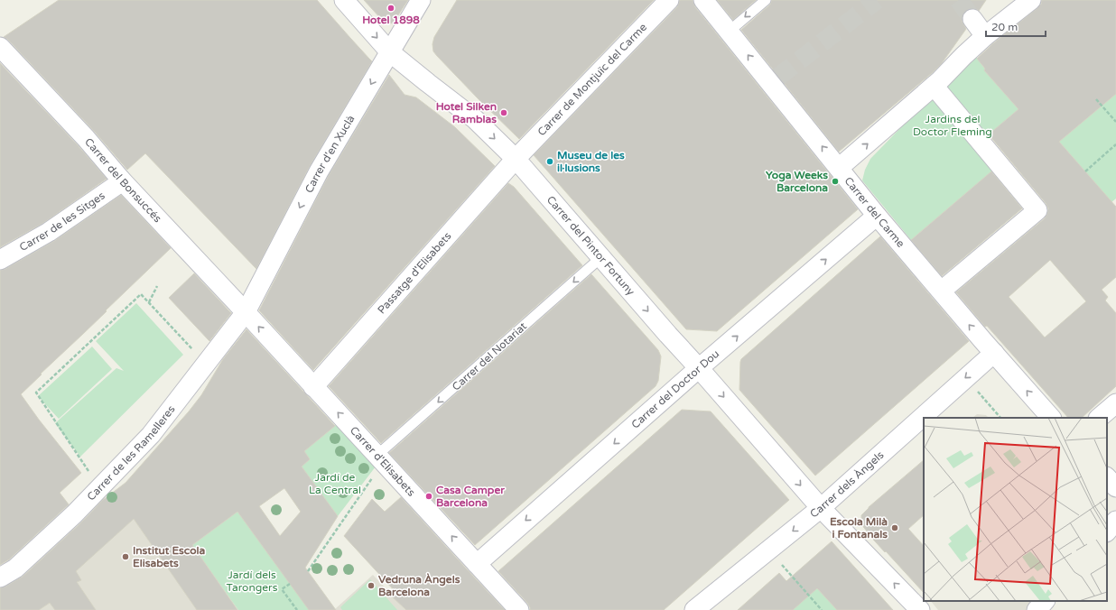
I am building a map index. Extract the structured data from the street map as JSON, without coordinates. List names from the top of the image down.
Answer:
{
  "streets": {
    "street": [
      "Carrer de Montjuïc del Carme",
      "Carrer d'en Xuclà",
      "Carrer del Bonsuccés",
      "Carrer del Carme",
      "Carrer de les Sitges",
      "Carrer del Pintor Fortuny",
      "Passatge d'Elisabets",
      "Carrer del Doctor Dou",
      "Carrer de les Ramelleres",
      "Carrer d'Elisabets",
      "Carrer dels Àngels"
    ],
    "lane": ["Carrer del Notariat"]
  },
  "crossings": [
    ["Carrer de Montjuïc del Carme", "Carrer del Pintor Fortuny"],
    ["Carrer de Montjuïc del Carme", "Passatge d'Elisabets"],
    ["Carrer d'en Xuclà", "Carrer del Bonsuccés"],
    ["Carrer d'en Xuclà", "Carrer del Pintor Fortuny"],
    ["Carrer d'en Xuclà", "Carrer de les Ramelleres"],
    ["Carrer d'en Xuclà", "Carrer d'Elisabets"],
    ["Carrer del Bonsuccés", "Carrer de les Sitges"],
    ["Carrer del Bonsuccés", "Carrer de les Ramelleres"],
    ["Carrer del Bonsuccés", "Carrer d'Elisabets"],
    ["Carrer del Carme", "Carrer del Doctor Dou"],
    ["Carrer del Carme", "Carrer dels Àngels"],
    ["Carrer del Pintor Fortuny", "Passatge d'Elisabets"],
    ["Carrer del Pintor Fortuny", "Carrer del Notariat"],
    ["Carrer del Pintor Fortuny", "Carrer del Doctor Dou"],
    ["Carrer del Pintor Fortuny", "Carrer dels Àngels"],
    ["Passatge d'Elisabets", "Carrer d'Elisabets"],
    ["Carrer del Notariat", "Carrer d'Elisabets"],
    ["Carrer del Doctor Dou", "Carrer d'Elisabets"],
    ["Carrer de les Ramelleres", "Carrer d'Elisabets"]
  ],
  "one_way": [
    "Carrer d'en Xuclà",
    "Carrer del Carme",
    "Carrer del Notariat",
    "Carrer d'Elisabets",
    "Carrer dels Àngels"
  ],
  "parks": ["Jardins del Doctor Fleming", "Jardí de La Central", "Jardí dels Tarongers"],
  "places": [
    "Hotel 1898",
    "Hotel Silken Ramblas",
    "Museu de les il·lusions",
    "Yoga Weeks Barcelona",
    "Casa Camper Barcelona",
    "Escola Milà i Fontanals",
    "Institut Escola Elisabets",
    "Vedruna Àngels Barcelona"
  ],
  "scale_bar": "20 m"
}
